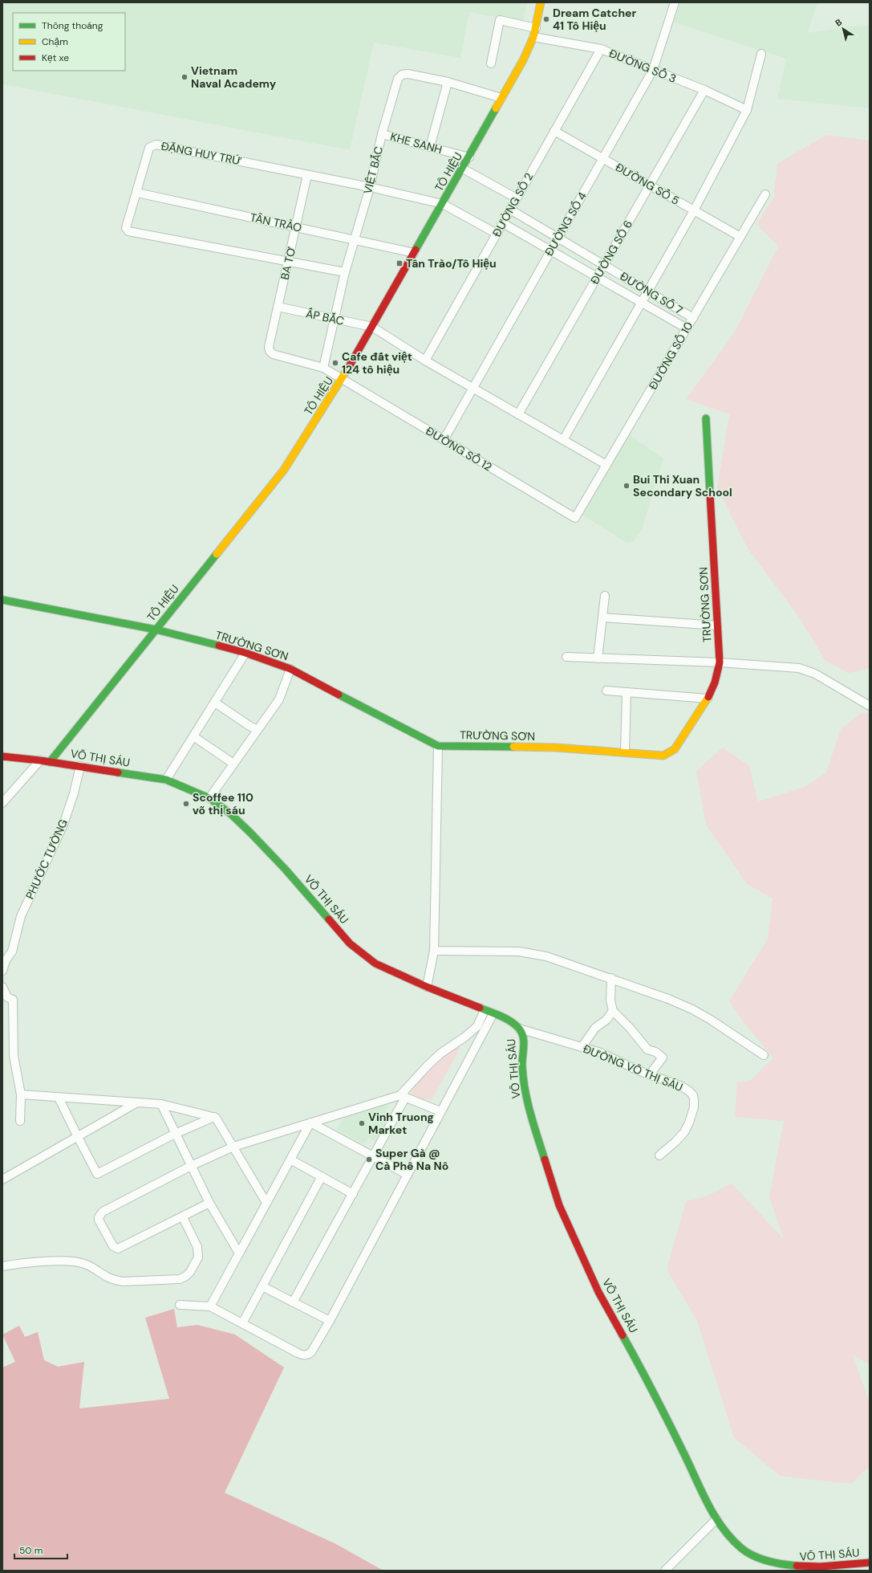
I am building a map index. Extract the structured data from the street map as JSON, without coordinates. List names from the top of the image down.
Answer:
{
  "streets": {
    "street": [
      "ĐƯỜNG SỐ 3",
      "KHE SANH",
      "ĐẶNG HUY TRỨ",
      "VIỆT BẮC",
      "TÔ HIỆU",
      "ĐƯỜNG SỐ 5",
      "ĐƯỜNG SỐ 2",
      "TÂN TRÀO",
      "ĐƯỜNG SỐ 4",
      "ĐƯỜNG SỐ 6",
      "BA TƠ",
      "ĐƯỜNG SỐ 7",
      "ẤP BẮC",
      "ĐƯỜNG SỐ 10",
      "ĐƯỜNG SỐ 12",
      "TRƯỜNG SƠN",
      "VÕ THỊ SÁU",
      "PHƯỚC TƯỜNG",
      "ĐƯỜNG VÕ THỊ SÁU"
    ]
  },
  "crossings": [
    ["ĐƯỜNG SỐ 3", "TÔ HIỆU"],
    ["ĐƯỜNG SỐ 3", "ĐƯỜNG SỐ 2"],
    ["ĐƯỜNG SỐ 3", "ĐƯỜNG SỐ 4"],
    ["ĐƯỜNG SỐ 3", "ĐƯỜNG SỐ 6"],
    ["KHE SANH", "VIỆT BẮC"],
    ["KHE SANH", "TÔ HIỆU"],
    ["ĐẶNG HUY TRỨ", "VIỆT BẮC"],
    ["ĐẶNG HUY TRỨ", "TÔ HIỆU"],
    ["ĐẶNG HUY TRỨ", "ĐƯỜNG SỐ 2"],
    ["ĐẶNG HUY TRỨ", "TÂN TRÀO"],
    ["ĐẶNG HUY TRỨ", "BA TƠ"],
    ["VIỆT BẮC", "TÔ HIỆU"],
    ["VIỆT BẮC", "TÂN TRÀO"],
    ["VIỆT BẮC", "ẤP BẮC"],
    ["VIỆT BẮC", "ĐƯỜNG SỐ 12"],
    ["TÔ HIỆU", "TÂN TRÀO"],
    ["TÔ HIỆU", "ẤP BẮC"],
    ["TÔ HIỆU", "ĐƯỜNG SỐ 12"],
    ["TÔ HIỆU", "TRƯỜNG SƠN"],
    ["TÔ HIỆU", "VÕ THỊ SÁU"],
    ["ĐƯỜNG SỐ 5", "ĐƯỜNG SỐ 2"],
    ["ĐƯỜNG SỐ 5", "ĐƯỜNG SỐ 4"],
    ["ĐƯỜNG SỐ 5", "ĐƯỜNG SỐ 6"],
    ["ĐƯỜNG SỐ 5", "ĐƯỜNG SỐ 10"],
    ["ĐƯỜNG SỐ 2", "ĐƯỜNG SỐ 7"],
    ["ĐƯỜNG SỐ 2", "ẤP BẮC"],
    ["TÂN TRÀO", "BA TƠ"],
    ["ĐƯỜNG SỐ 4", "ĐƯỜNG SỐ 7"],
    ["ĐƯỜNG SỐ 4", "ẤP BẮC"],
    ["ĐƯỜNG SỐ 4", "ĐƯỜNG SỐ 12"],
    ["ĐƯỜNG SỐ 6", "ĐƯỜNG SỐ 7"],
    ["ĐƯỜNG SỐ 6", "ẤP BẮC"],
    ["BA TƠ", "ẤP BẮC"],
    ["BA TƠ", "ĐƯỜNG SỐ 12"],
    ["ĐƯỜNG SỐ 7", "ĐƯỜNG SỐ 10"],
    ["ẤP BẮC", "ĐƯỜNG SỐ 10"],
    ["ĐƯỜNG SỐ 10", "ĐƯỜNG SỐ 12"],
    ["VÕ THỊ SÁU", "PHƯỚC TƯỜNG"],
    ["VÕ THỊ SÁU", "ĐƯỜNG VÕ THỊ SÁU"]
  ],
  "places": {
    "other": [
      "Dream Catcher 41 Tô Hiệu",
      "Vietnam Naval Academy",
      "Cafe đất việt 124 tô hiệu",
      "Bui Thi Xuan Secondary School",
      "Scoffee 110 võ thị sáu",
      "Vinh Truong Market",
      "Super Gà @ Cà Phê Na Nô"
    ],
    "transit": ["Tân Trào/Tô Hiệu"]
  },
  "legend": ["Thông thoáng", "Chậm", "Kẹt xe"],
  "scale_bar": "50 m",
  "north": "top left"
}
